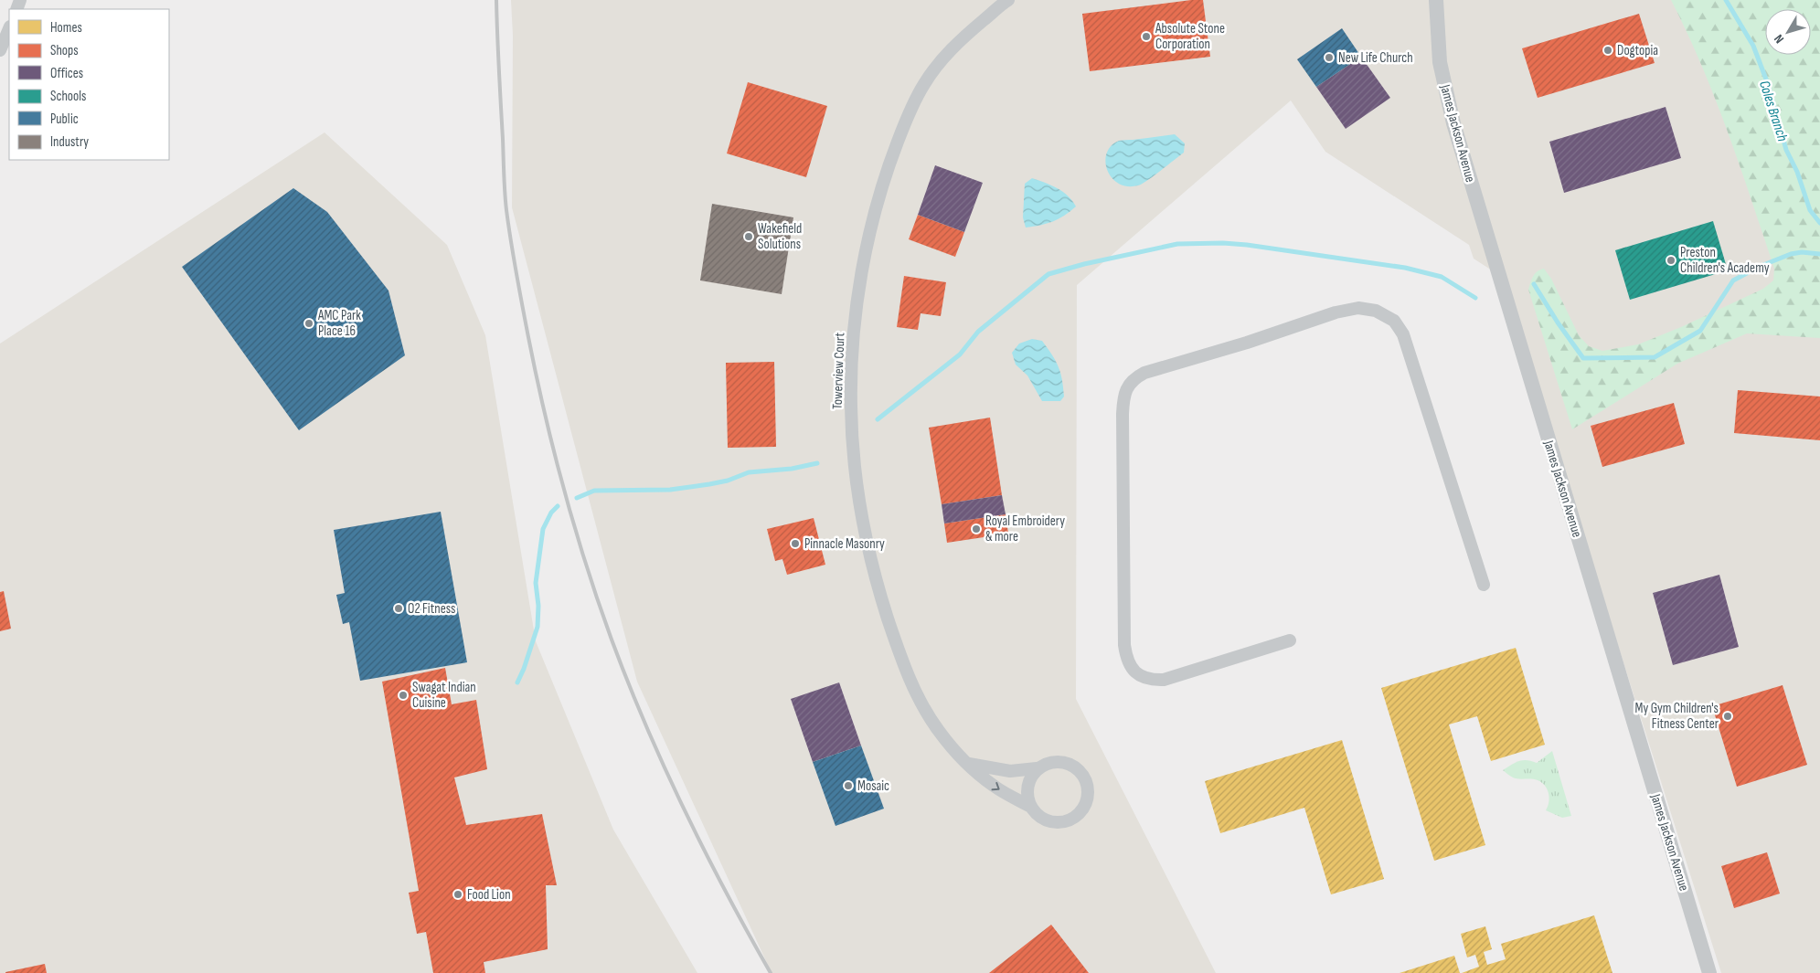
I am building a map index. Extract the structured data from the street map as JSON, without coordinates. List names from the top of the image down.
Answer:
{
  "streets": {
    "street": ["James Jackson Avenue", "Towerview Court"]
  },
  "water": ["Coles Branch"],
  "places": [
    "Absolute Stone Corporation",
    "Dogtopia",
    "New Life Church",
    "Wakefield Solutions",
    "Preston Children's Academy",
    "AMC Park Place 16",
    "Royal Embroidery & more",
    "Pinnacle Masonry",
    "O2 Fitness",
    "Swagat Indian Cuisine",
    "My Gym Children's Fitness Center",
    "Mosaic",
    "Food Lion"
  ],
  "legend": [
    "Homes",
    "Shops",
    "Offices",
    "Schools",
    "Public",
    "Industry"
  ],
  "north": "bottom left"
}
